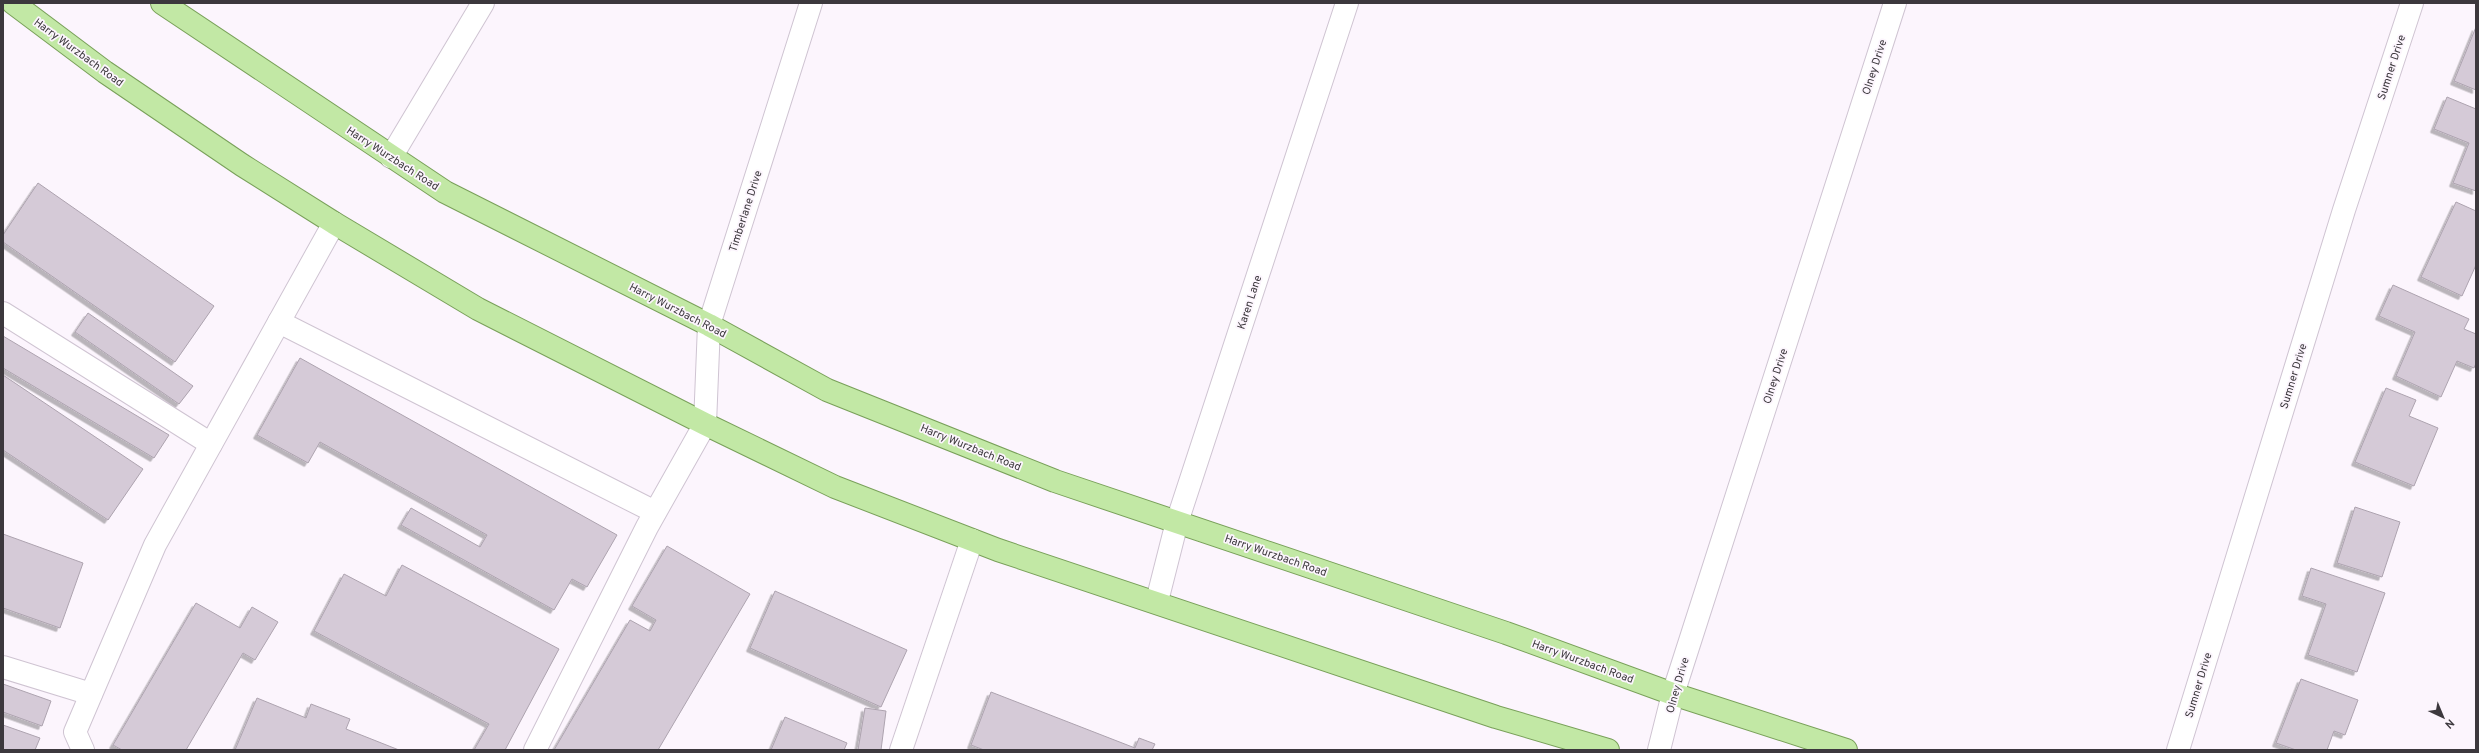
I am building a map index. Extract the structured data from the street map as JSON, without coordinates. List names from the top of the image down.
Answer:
{
  "streets": {
    "main road": ["Harry Wurzbach Road"],
    "street": [
      "Olney Drive",
      "Sumner Drive",
      "Timberlane Drive",
      "Karen Lane"
    ]
  },
  "crossings": [
    ["Harry Wurzbach Road", "Olney Drive"],
    ["Harry Wurzbach Road", "Timberlane Drive"],
    ["Harry Wurzbach Road", "Karen Lane"]
  ],
  "north": "bottom right"
}
